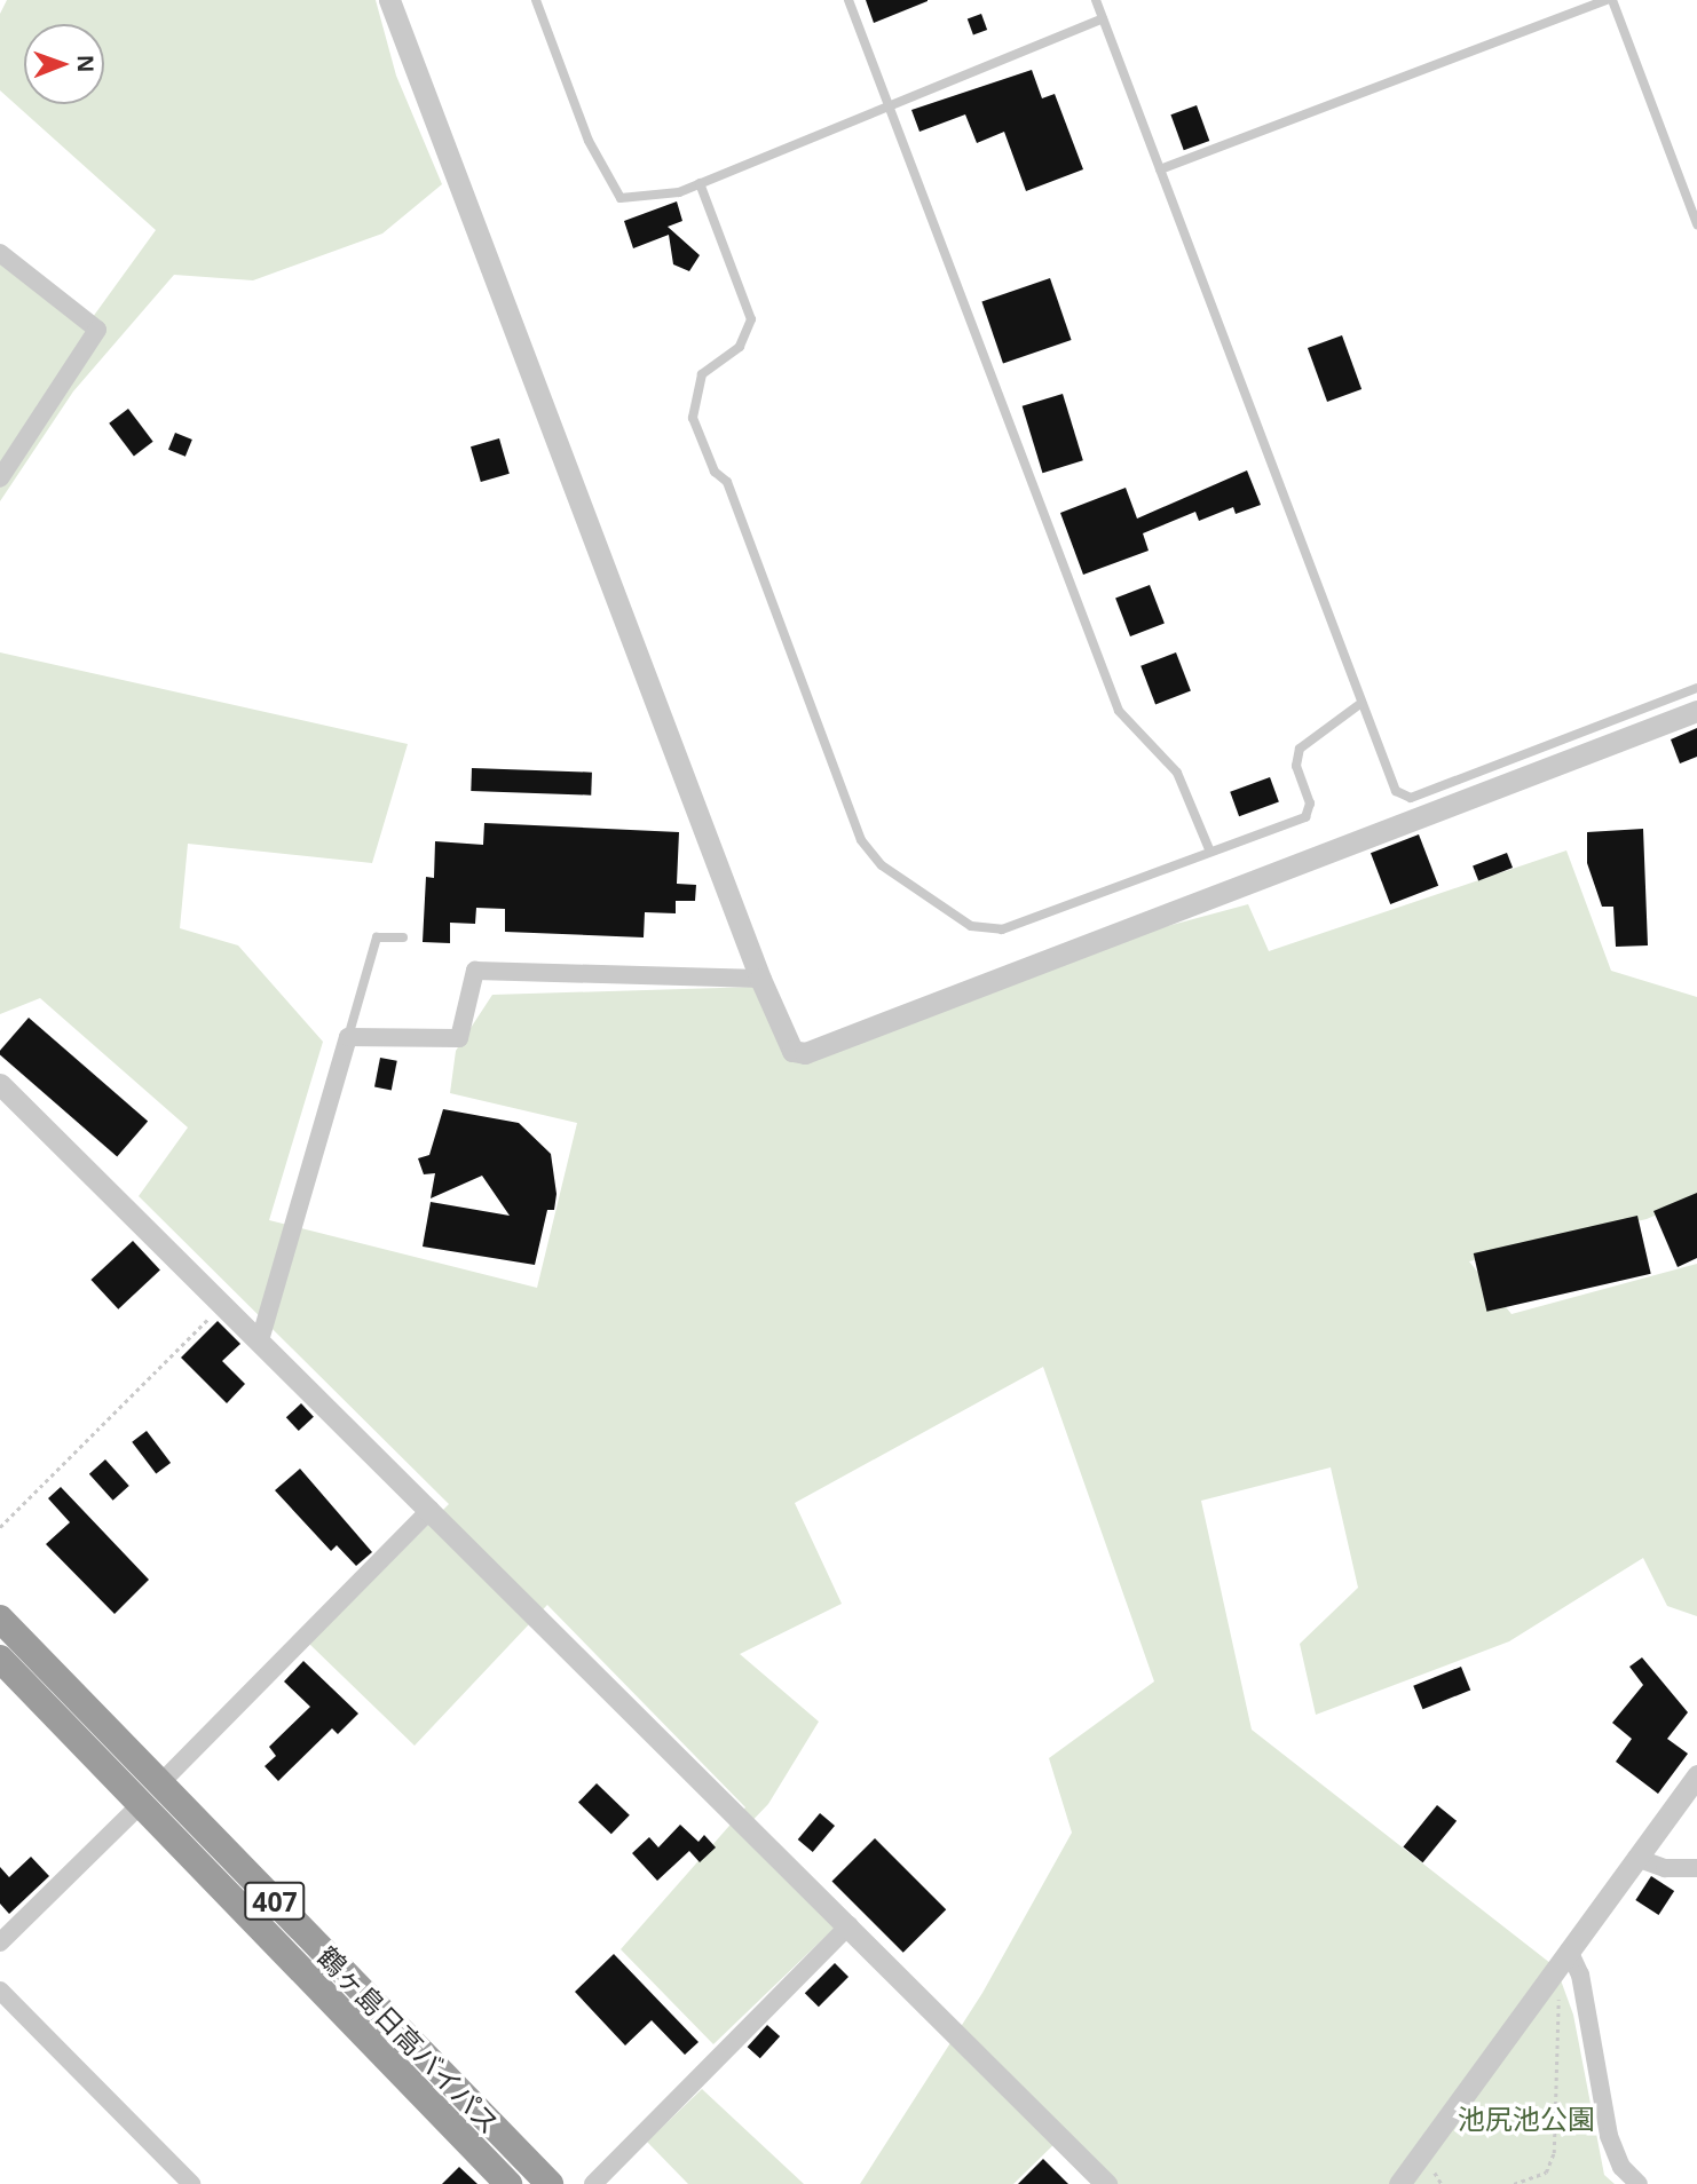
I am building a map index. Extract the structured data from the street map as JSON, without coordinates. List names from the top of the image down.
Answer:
{
  "streets": {
    "highway": ["407", "鶴ヶ島日高バイパス"]
  },
  "parks": ["池尻池公園"],
  "north": "right"
}
